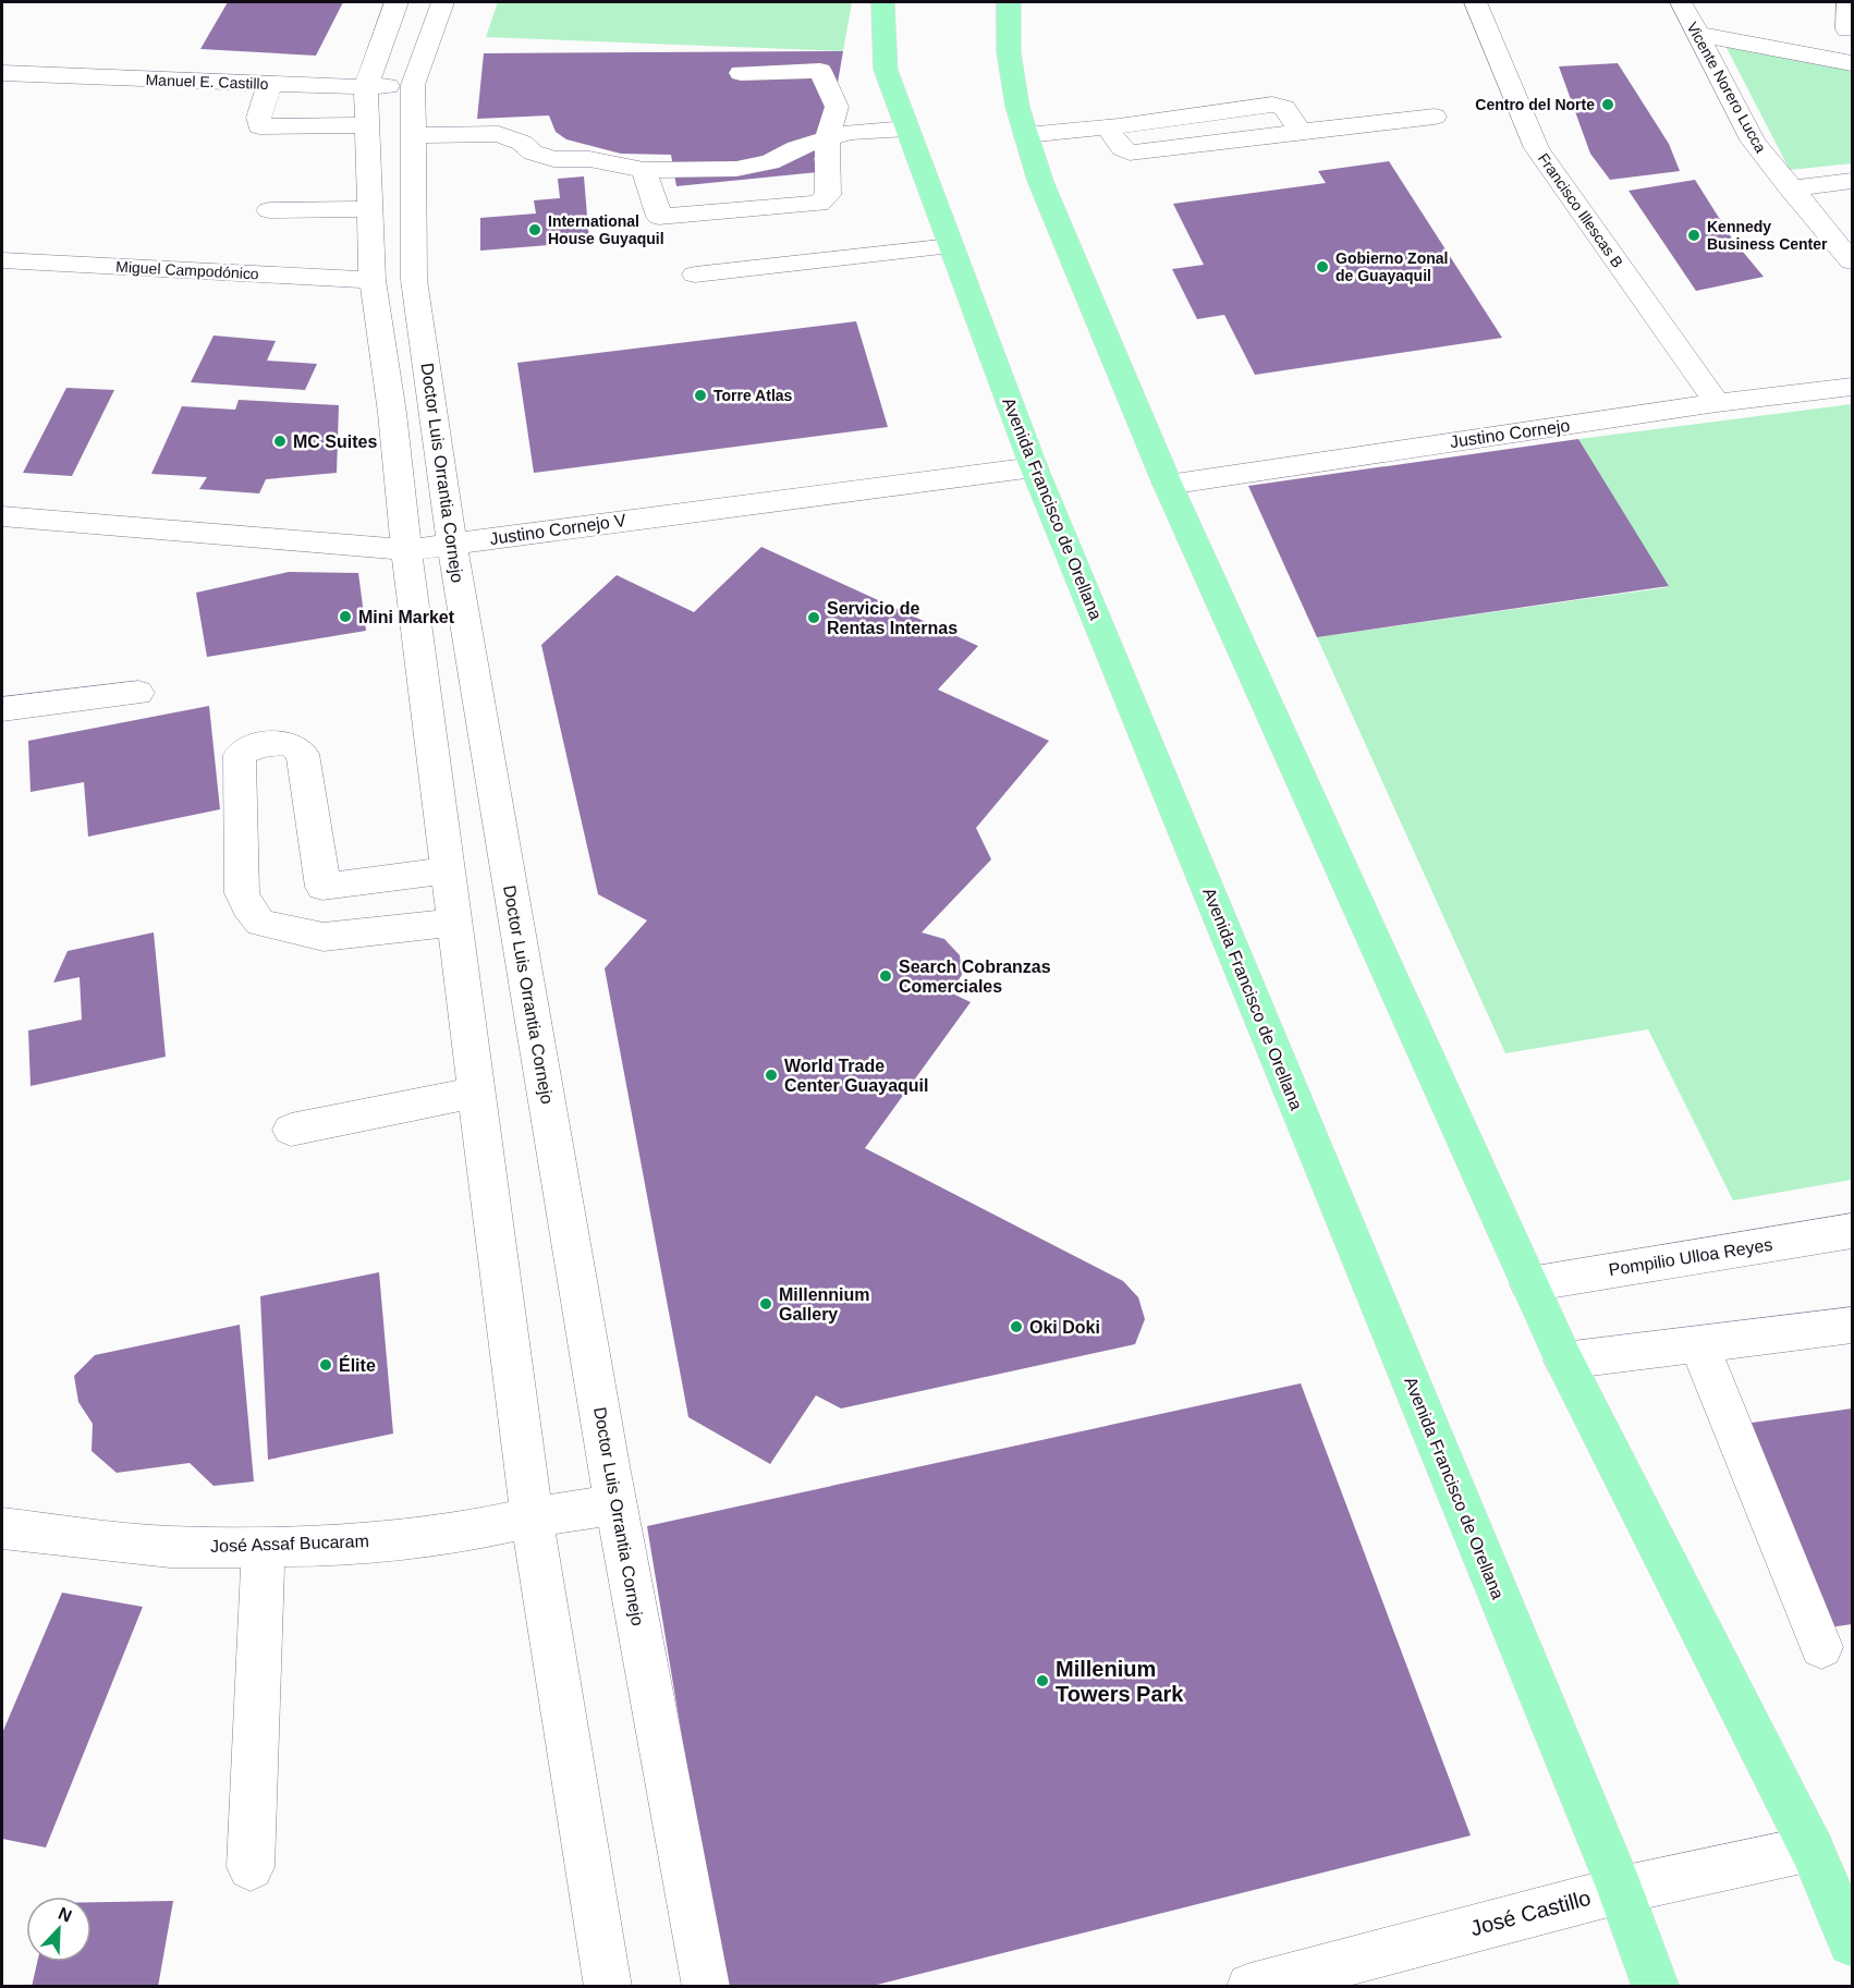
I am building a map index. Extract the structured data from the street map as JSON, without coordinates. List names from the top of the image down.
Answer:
{
  "streets": {
    "main road": ["Avenida Francisco de Orellana"],
    "street": [
      "Manuel E. Castillo",
      "Vicente Norero Lucca",
      "Francisco Illescas B",
      "Miguel Campodónico",
      "Justino Cornejo",
      "Doctor Luis Orrantia Cornejo",
      "Justino Cornejo V",
      "Pompilio Ulloa Reyes",
      "José Assaf Bucaram",
      "José Castillo"
    ]
  },
  "crossings": [
    ["Manuel E. Castillo", "Doctor Luis Orrantia Cornejo"],
    ["Francisco Illescas B", "Justino Cornejo"],
    ["Doctor Luis Orrantia Cornejo", "Justino Cornejo V"],
    ["Doctor Luis Orrantia Cornejo", "José Assaf Bucaram"],
    ["Avenida Francisco de Orellana", "Justino Cornejo V"],
    ["Avenida Francisco de Orellana", "José Castillo"]
  ],
  "places": [
    "Centro del Norte",
    "International House Guyaquil",
    "Kennedy Business Center",
    "Gobierno Zonal de Guayaquil",
    "Torre Atlas",
    "MC Suites",
    "Mini Market",
    "Servicio de Rentas Internas",
    "Search Cobranzas Comerciales",
    "World Trade Center Guayaquil",
    "Millennium Gallery",
    "Oki Doki",
    "Élite",
    "Millenium Towers Park"
  ],
  "north": "top right"
}
